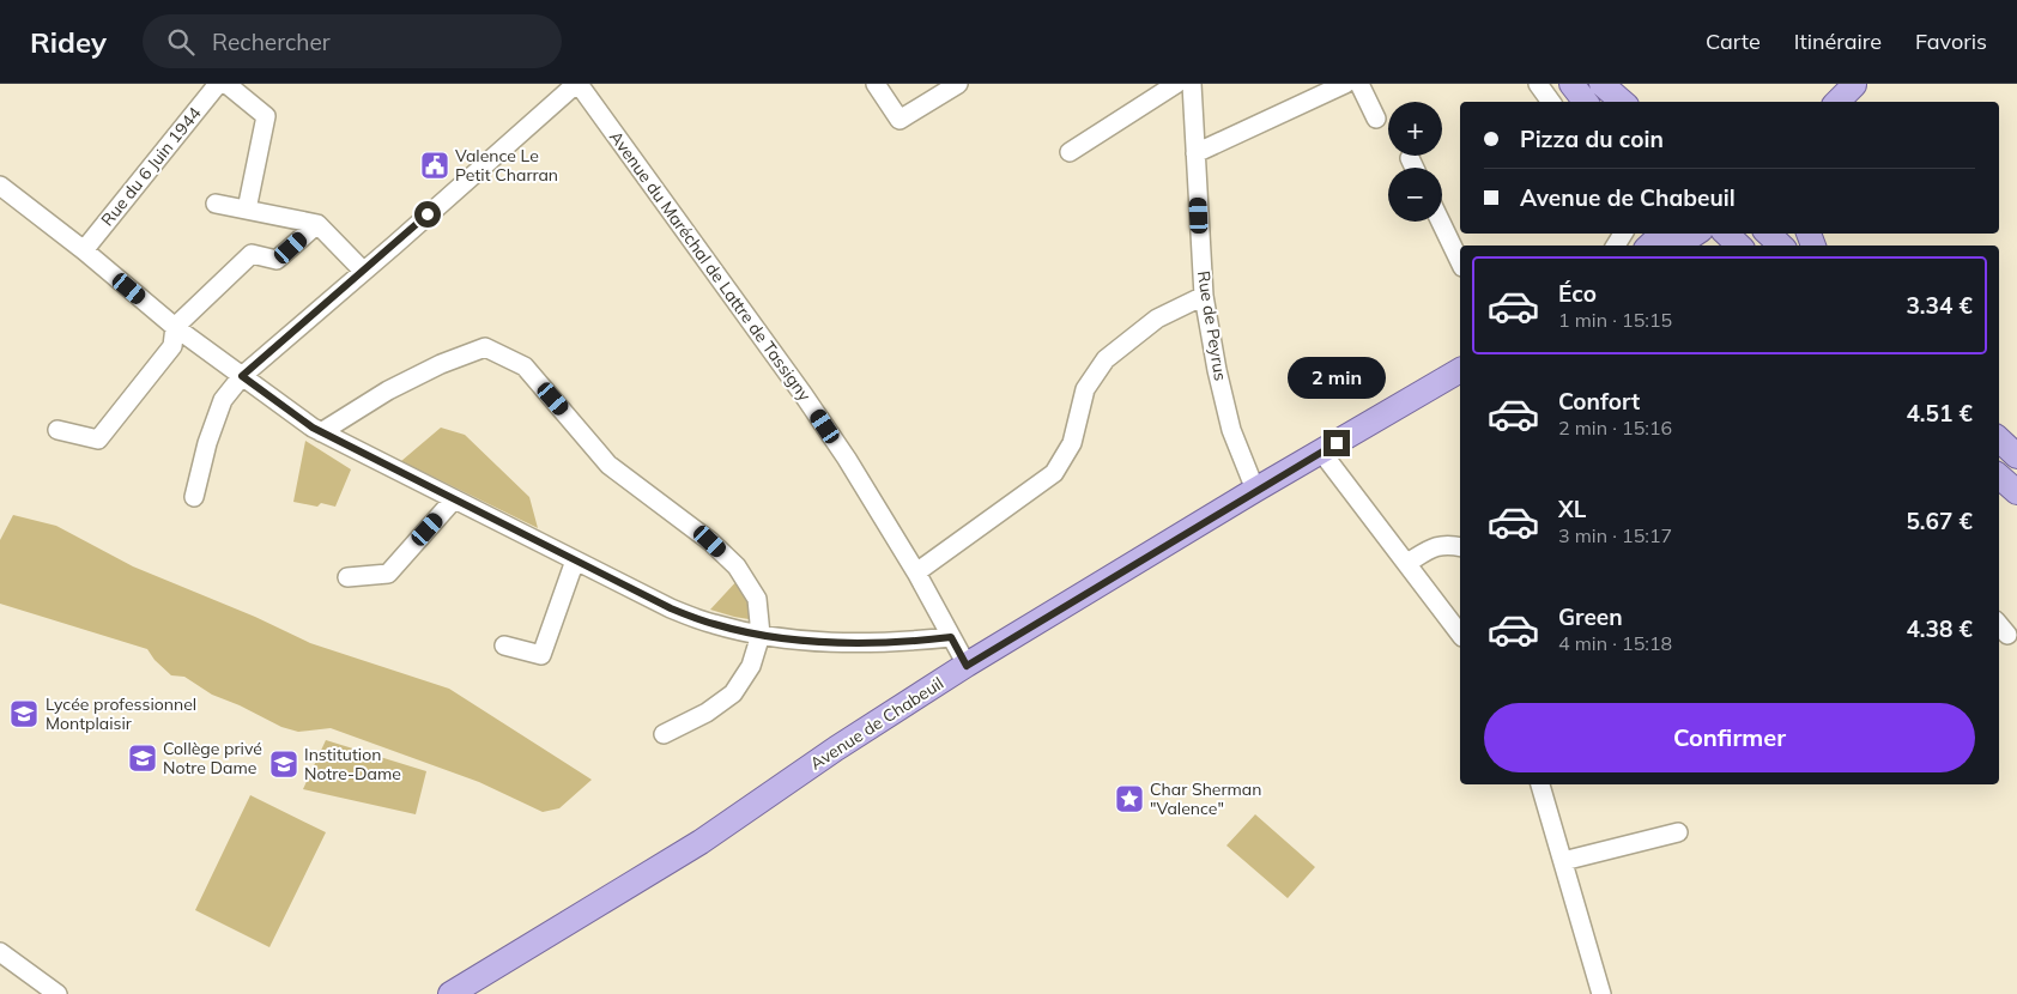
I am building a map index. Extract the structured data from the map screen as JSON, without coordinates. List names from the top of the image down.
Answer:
{
  "streets": {
    "main road": ["Avenue de Chabeuil"],
    "street": ["Rue du 6 Juin 1944", "Avenue du Maréchal de Lattre de Tassigny", "Rue de Peyrus"]
  },
  "crossings": [
    ["Avenue du Maréchal de Lattre de Tassigny", "Avenue de Chabeuil"],
    ["Rue de Peyrus", "Avenue de Chabeuil"]
  ],
  "places": {
    "public building": ["Valence Le Petit Charran"],
    "school or university": ["Lycée professionnel Montplaisir", "Collège privé Notre Dame", "Institution Notre-Dame"],
    "place": ["Char Sherman \"Valence\""]
  },
  "page": {
    "header": "Ridey",
    "search": "Rechercher",
    "nav": ["Carte", "Itinéraire", "Favoris"],
    "map_buttons": ["+", "−"],
    "banner": ["Pizza du coin", "Avenue de Chabeuil"],
    "list": [
      {
        "name": "Éco",
        "note": "1 min · 15:15",
        "value": "3.34 €"
      },
      {
        "name": "Confort",
        "note": "2 min · 15:16",
        "value": "4.51 €"
      },
      {
        "name": "XL",
        "note": "3 min · 15:17",
        "value": "5.67 €"
      },
      {
        "name": "Green",
        "note": "4 min · 15:18",
        "value": "4.38 €"
      }
    ],
    "bubble": "2 min",
    "buttons": "Confirmer"
  }
}
